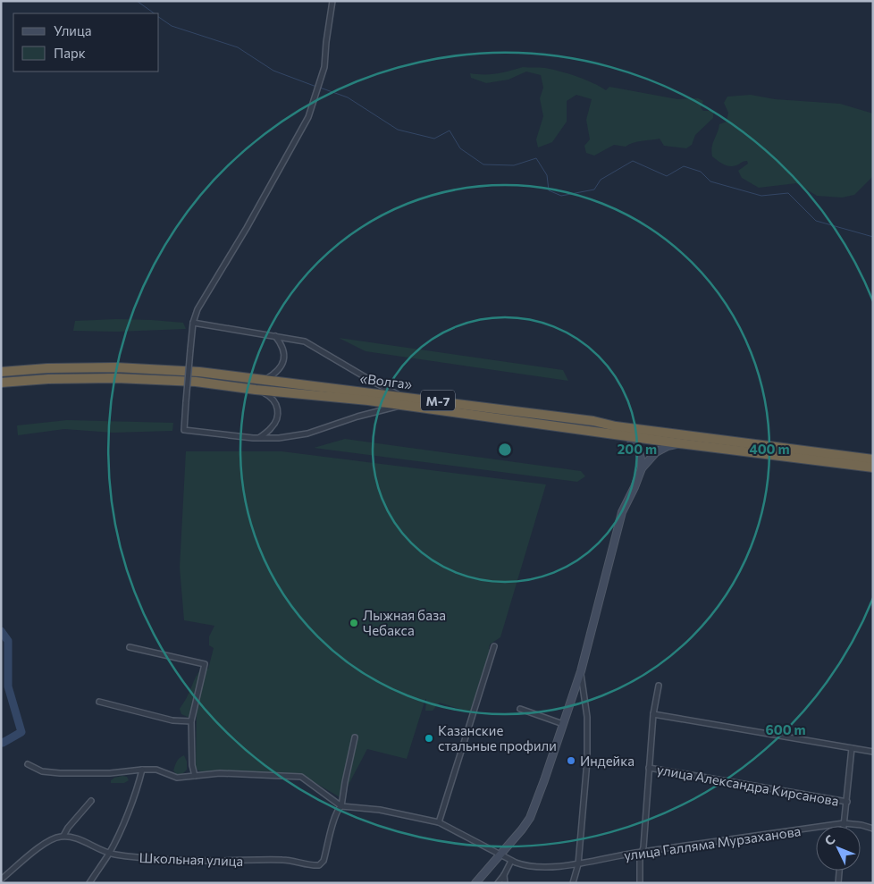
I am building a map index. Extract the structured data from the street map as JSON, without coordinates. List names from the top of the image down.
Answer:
{
  "streets": {
    "highway": ["«Волга»", "М-7"],
    "street": ["улица Александра Кирсанова", "улица Галляма Мурзаханова", "Школьная улица"]
  },
  "crossings": [
    ["улица Галляма Мурзаханова", "Школьная улица"]
  ],
  "places": ["Лыжная база Чебакса", "Казанские стальные профили", "Индейка"],
  "legend": ["Улица", "Парк"],
  "north": "top left",
  "rings": ["200 m", "400 m", "600 m"]
}
